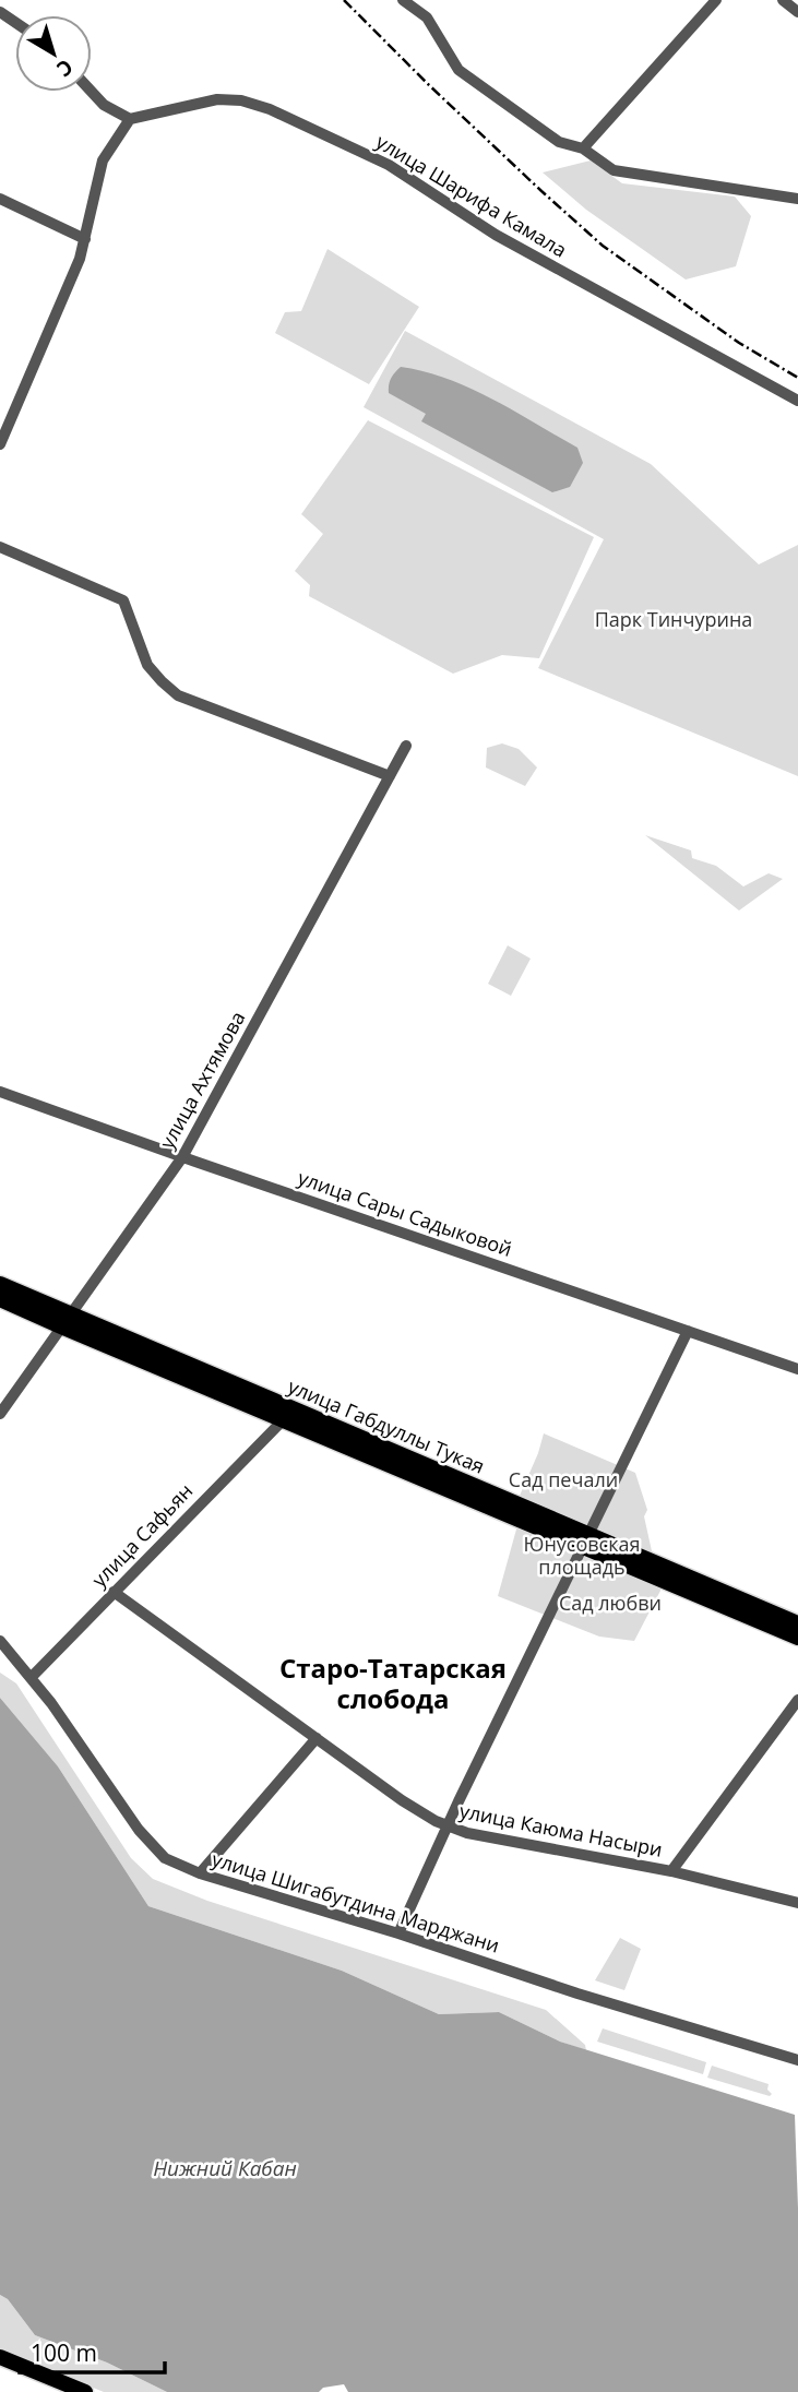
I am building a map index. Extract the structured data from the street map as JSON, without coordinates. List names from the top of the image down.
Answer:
{
  "streets": {
    "main road": ["улица Габдуллы Тукая"],
    "street": [
      "улица Шарифа Камала",
      "улица Ахтямова",
      "улица Сары Садыковой",
      "улица Сафьян",
      "улица Каюма Насыри",
      "улица Шигабутдина Марджани"
    ]
  },
  "crossings": [
    ["улица Ахтямова", "улица Сары Садыковой"],
    ["улица Ахтямова", "улица Габдуллы Тукая"],
    ["улица Габдуллы Тукая", "улица Сафьян"],
    ["улица Сафьян", "улица Каюма Насыри"],
    ["улица Сафьян", "улица Шигабутдина Марджани"]
  ],
  "districts": ["Старо-Татарская слобода"],
  "water": ["Нижний Кабан"],
  "parks": [
    "Парк Тинчурина",
    "Сад печали",
    "Юнусовская площадь",
    "Сад любви"
  ],
  "scale_bar": "100 m",
  "north": "bottom right"
}
